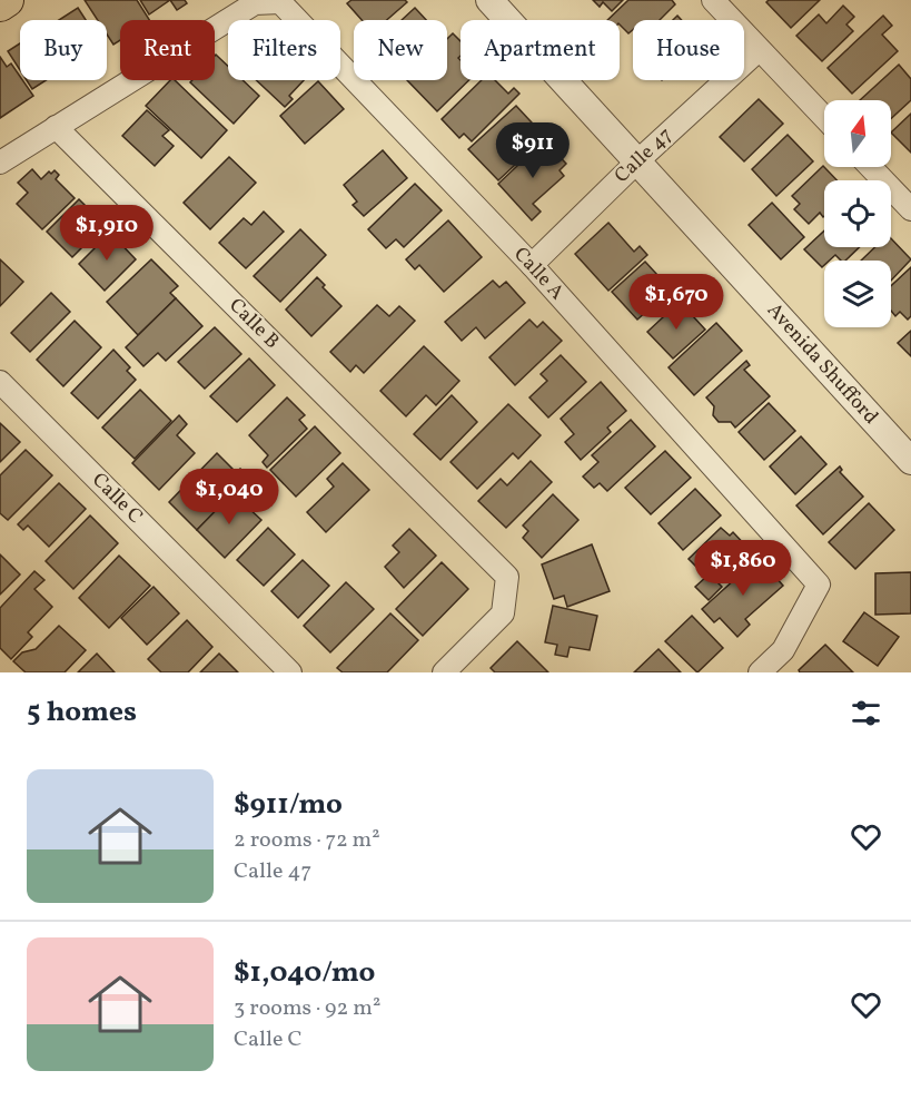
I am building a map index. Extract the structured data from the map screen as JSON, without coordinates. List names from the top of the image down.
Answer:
{
  "streets": {
    "street": [
      "Calle 47",
      "Calle A",
      "Calle B",
      "Avenida Shufford",
      "Calle C"
    ]
  },
  "crossings": [
    ["Calle 47", "Calle A"],
    ["Calle 47", "Avenida Shufford"],
    ["Calle A", "Calle B"]
  ],
  "north": "top",
  "page": {
    "chip": [
      "Buy",
      "Rent",
      "Filters",
      "New",
      "Apartment",
      "House"
    ],
    "price": [
      "$911",
      "$1,910",
      "$1,670",
      "$1,040",
      "$1,860"
    ],
    "heading": "5 homes",
    "list": [
      {
        "name": "$911/mo",
        "note": "2 rooms · 72 m² · Calle 47"
      },
      {
        "name": "$1,040/mo",
        "note": "3 rooms · 92 m² · Calle C"
      }
    ]
  }
}
